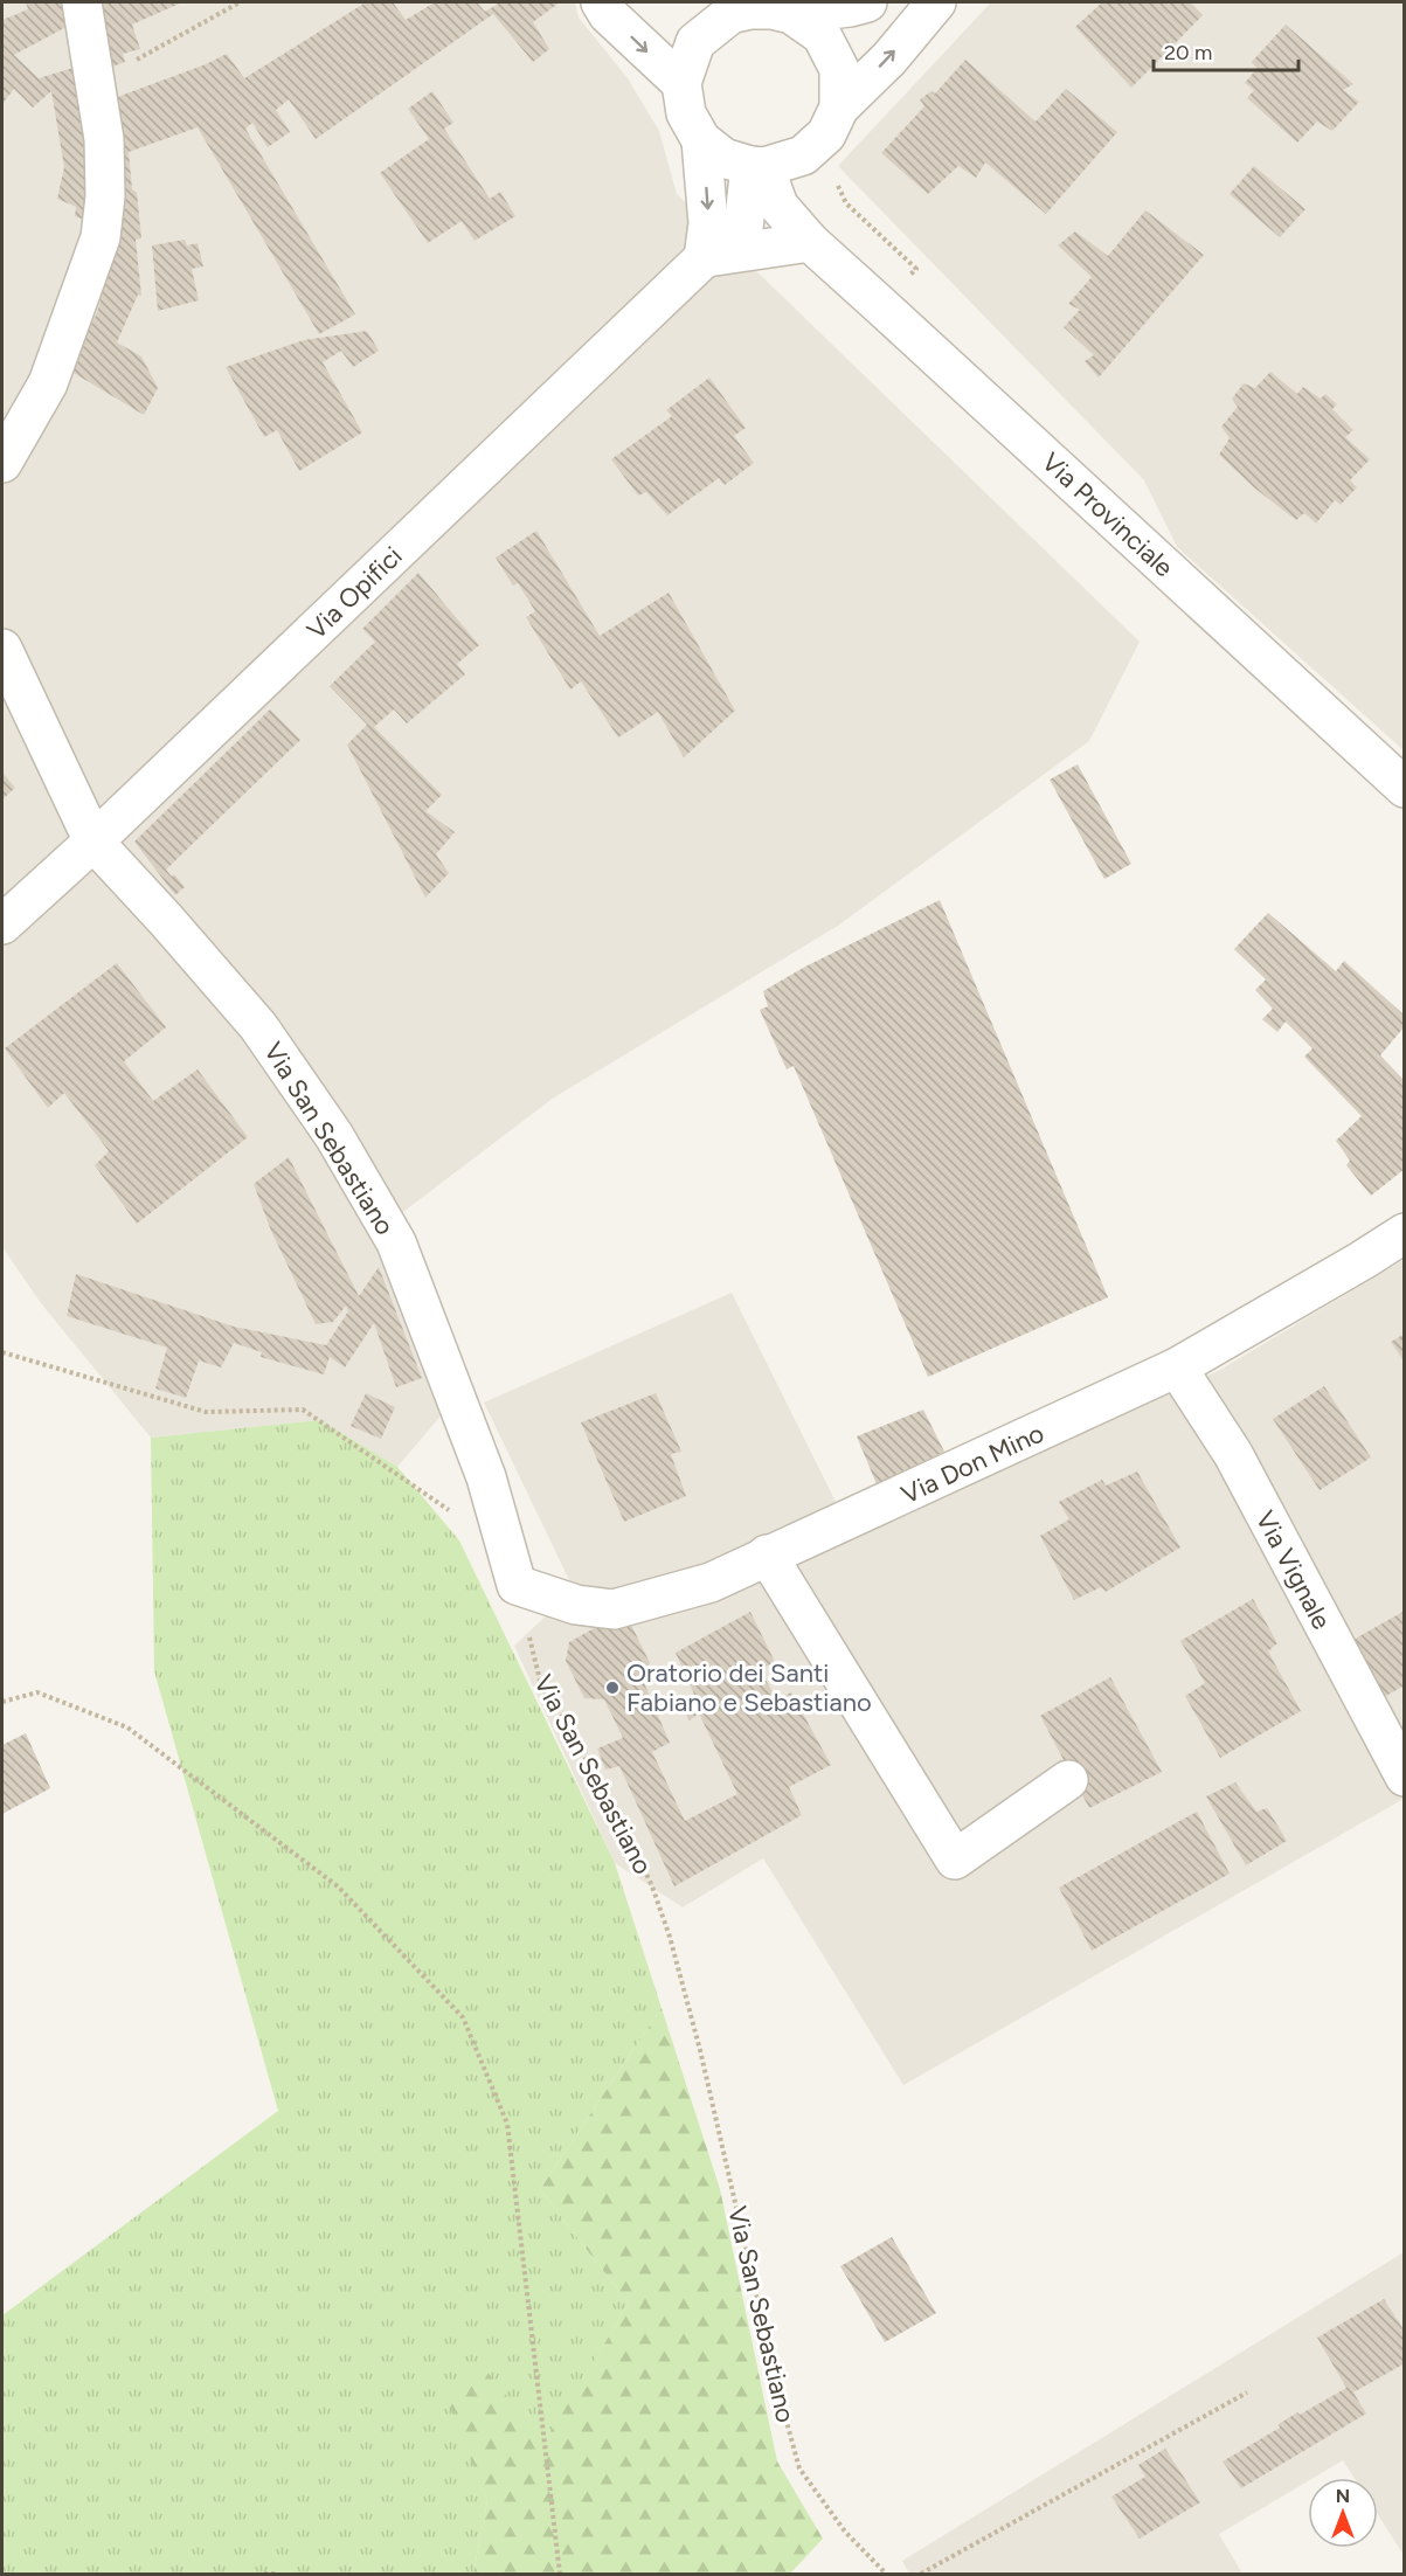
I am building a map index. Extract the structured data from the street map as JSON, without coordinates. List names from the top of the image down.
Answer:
{
  "streets": {
    "street": [
      "Via Provinciale",
      "Via Opifici",
      "Via San Sebastiano",
      "Via Don Mino",
      "Via Vignale"
    ]
  },
  "crossings": [
    ["Via Provinciale", "Via Opifici"],
    ["Via Opifici", "Via San Sebastiano"],
    ["Via San Sebastiano", "Via Don Mino"],
    ["Via Don Mino", "Via Vignale"]
  ],
  "places": ["Oratorio dei Santi Fabiano e Sebastiano"],
  "scale_bar": "20 m",
  "north": "top"
}
